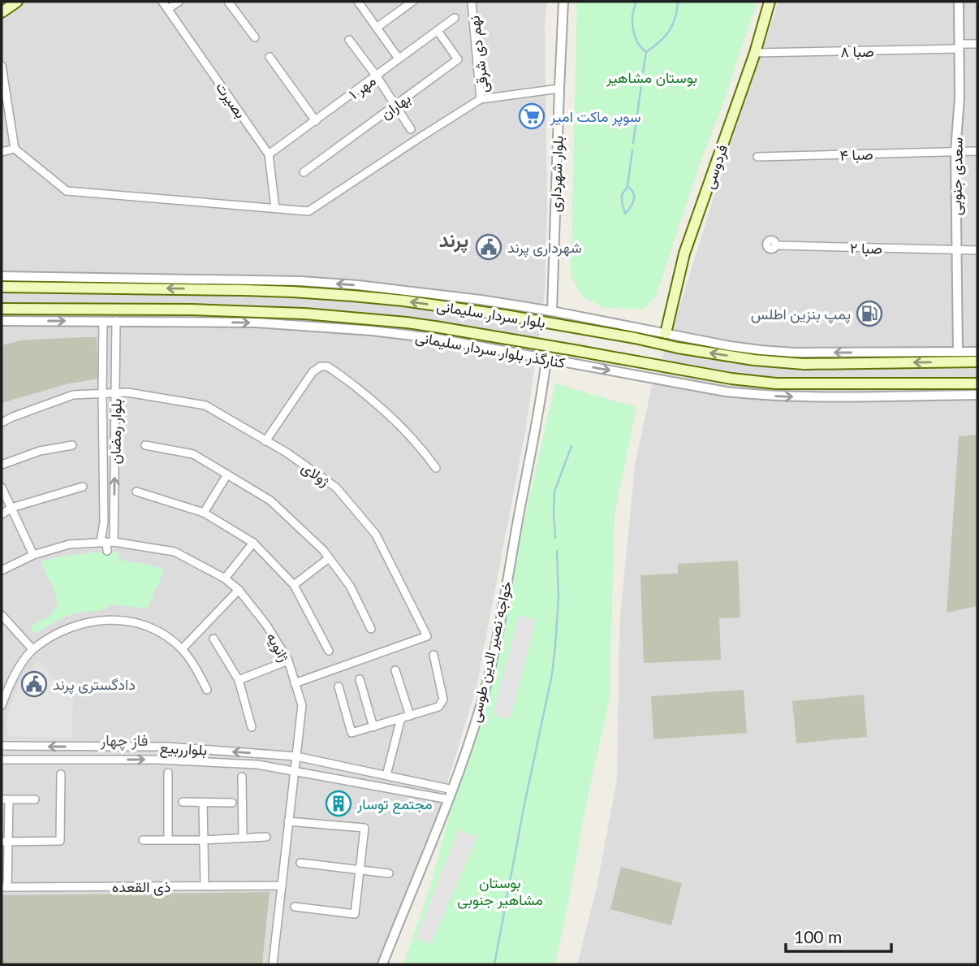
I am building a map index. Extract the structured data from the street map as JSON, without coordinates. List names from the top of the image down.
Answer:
{
  "streets": {
    "main road": ["فردوسی", "بلوار سردار سلیمانی"],
    "street": [
      "صبا ۸",
      "نهم دی شرقی",
      "مهر ۱",
      "بصیرت",
      "بهاران",
      "صبا ۴",
      "بلوار شهرداری",
      "سعدی جنوبی",
      "صبا ۲",
      "کنارگذر بلوار سردار سلیمانی",
      "بلوار رمضان",
      "ژولای",
      "ژانویه",
      "خواجه نصیر الدین طوسی",
      "بلوارربیع",
      "ذی القعده"
    ]
  },
  "crossings": [
    ["صبا ۸", "فردوسی"],
    ["صبا ۸", "سعدی جنوبی"],
    ["نهم دی شرقی", "بلوار شهرداری"],
    ["مهر ۱", "بصیرت"],
    ["مهر ۱", "بهاران"],
    ["صبا ۴", "سعدی جنوبی"],
    ["سعدی جنوبی", "صبا ۲"],
    ["کنارگذر بلوار سردار سلیمانی", "بلوار رمضان"],
    ["کنارگذر بلوار سردار سلیمانی", "خواجه نصیر الدین طوسی"],
    ["بلوار رمضان", "ژولای"],
    ["بلوار رمضان", "ژانویه"],
    ["ژولای", "ژانویه"],
    ["ژانویه", "بلوارربیع"],
    ["ژانویه", "ذی القعده"],
    ["خواجه نصیر الدین طوسی", "بلوارربیع"]
  ],
  "districts": ["پرند", "فاز چهار"],
  "parks": ["بوستان مشاهیر", "بوستان مشاهیر جنوبی"],
  "places": {
    "supermarket": ["سوپر ماکت امیر"],
    "public building": ["شهرداری پرند", "دادگستری پرند"],
    "fuel station": ["پمپ بنزین اطلس"],
    "building": ["مجتمع توسار"]
  },
  "scale_bar": "100 m"
}
